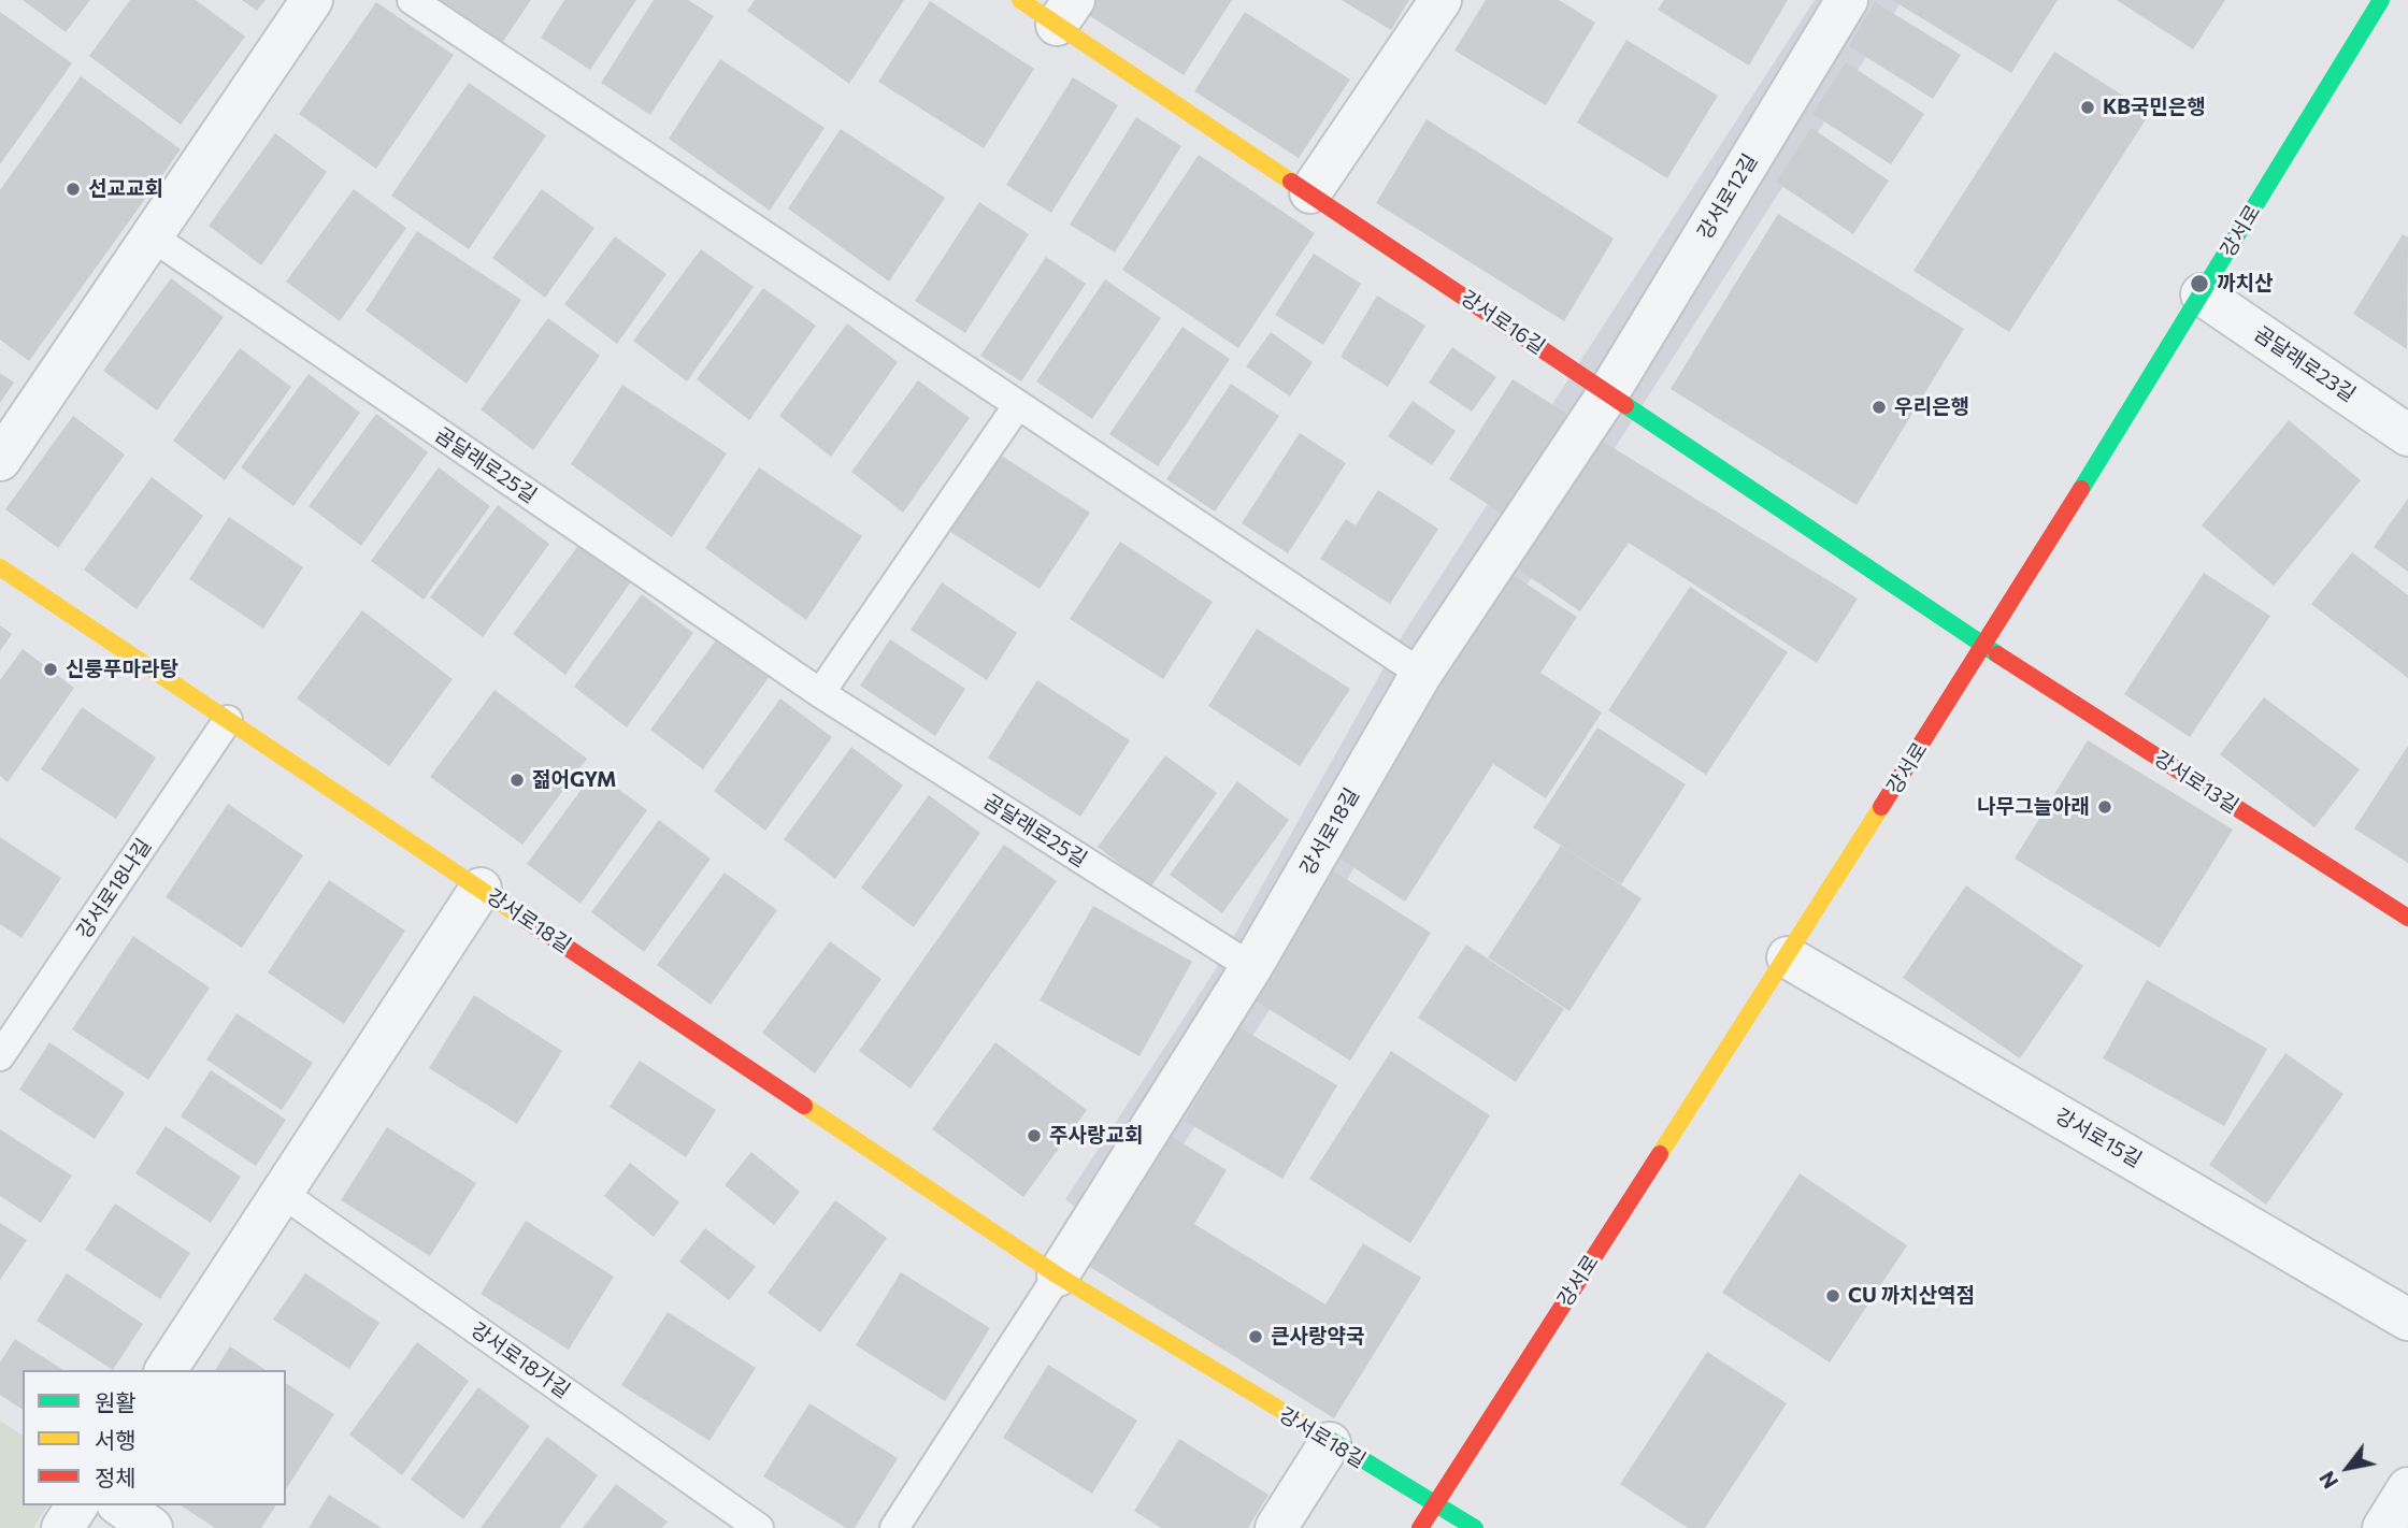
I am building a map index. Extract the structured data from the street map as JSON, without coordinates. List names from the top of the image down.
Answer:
{
  "streets": {
    "street": [
      "강서로12길",
      "강서로",
      "강서로16길",
      "곰달래로23길",
      "강서로13길",
      "강서로18길",
      "강서로15길"
    ],
    "lane": ["곰달래로25길", "강서로18나길", "강서로18가길"]
  },
  "crossings": [
    ["강서로12길", "강서로16길"],
    ["강서로12길", "강서로18길"],
    ["강서로", "강서로16길"],
    ["강서로", "곰달래로23길"],
    ["강서로", "강서로13길"],
    ["강서로", "강서로18길"],
    ["강서로", "강서로15길"],
    ["강서로16길", "강서로13길"],
    ["강서로16길", "강서로18길"],
    ["곰달래로25길", "강서로18길"],
    ["강서로18길", "강서로18나길"]
  ],
  "places": [
    "KB국민은행",
    "선교교회",
    "까치산",
    "우리은행",
    "신룽푸마라탕",
    "젊어GYM",
    "나무그늘아래",
    "주사랑교회",
    "CU 까치산역점",
    "큰사랑약국"
  ],
  "legend": ["원활", "서행", "정체"],
  "north": "bottom left"
}
